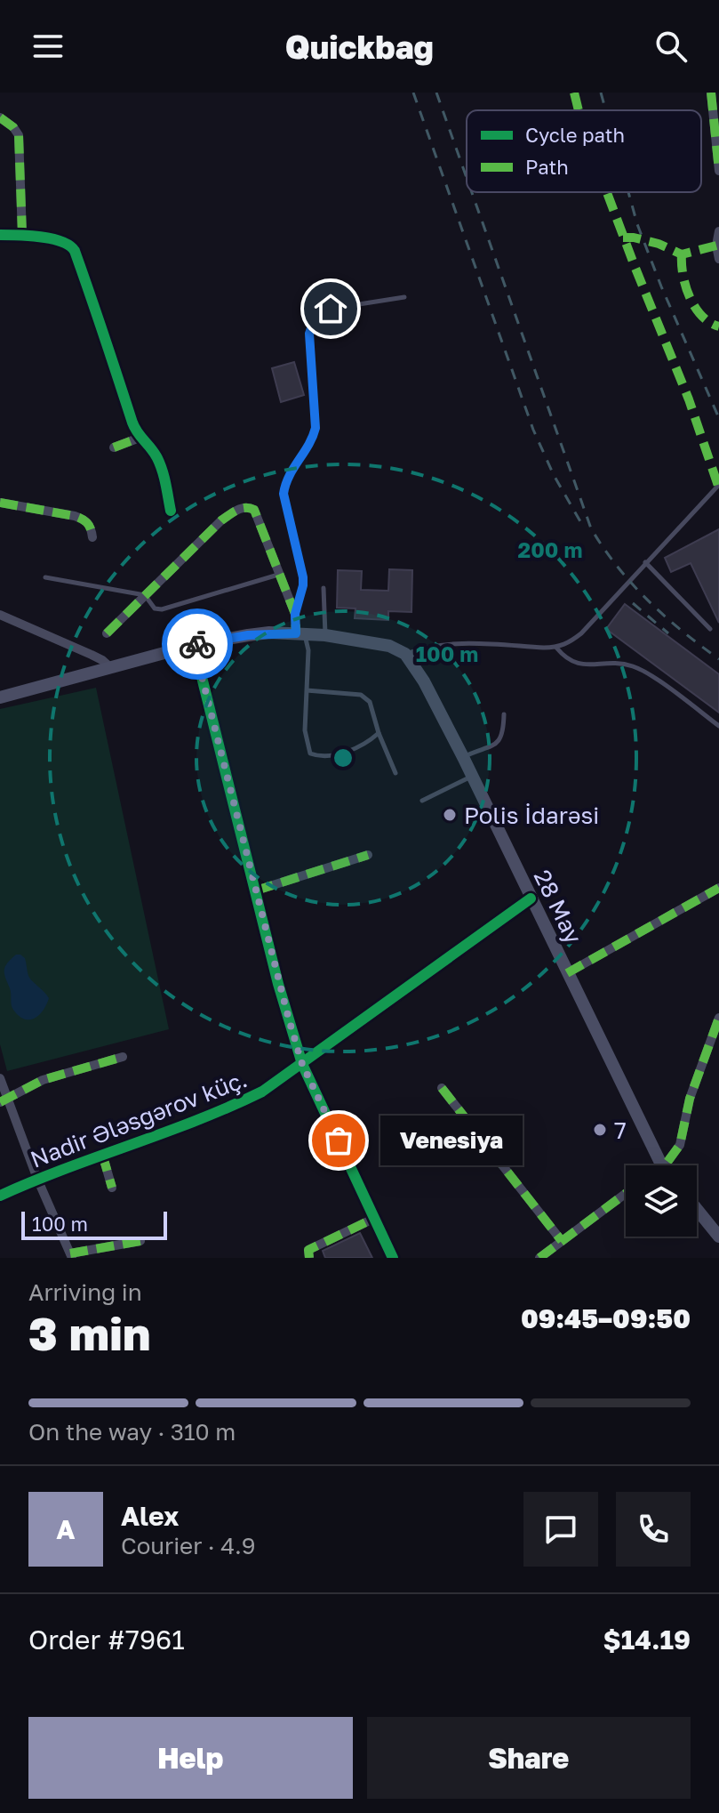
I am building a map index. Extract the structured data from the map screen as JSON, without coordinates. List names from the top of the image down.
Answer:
{
  "streets": {
    "main road": ["28 May", "Nadir Ələsgərov küç."]
  },
  "crossings": [
    ["28 May", "Nadir Ələsgərov küç."]
  ],
  "places": ["Polis İdarəsi", "7", "Venesiya"],
  "legend": ["Cycle path", "Path"],
  "scale_bar": "100 m",
  "page": {
    "header": "Quickbag",
    "bubble": "Venesiya",
    "scale": "100 m",
    "heading": ["3 min", "Arriving in", "09:45–09:50"],
    "panel": [
      "Alex",
      "Courier · 4.9",
      "Order #7961",
      "$14.19"
    ],
    "bar": "On the way · 310 m",
    "round": "A",
    "buttons": ["Help", "Share"]
  },
  "rings": ["200 m", "100 m"]
}
